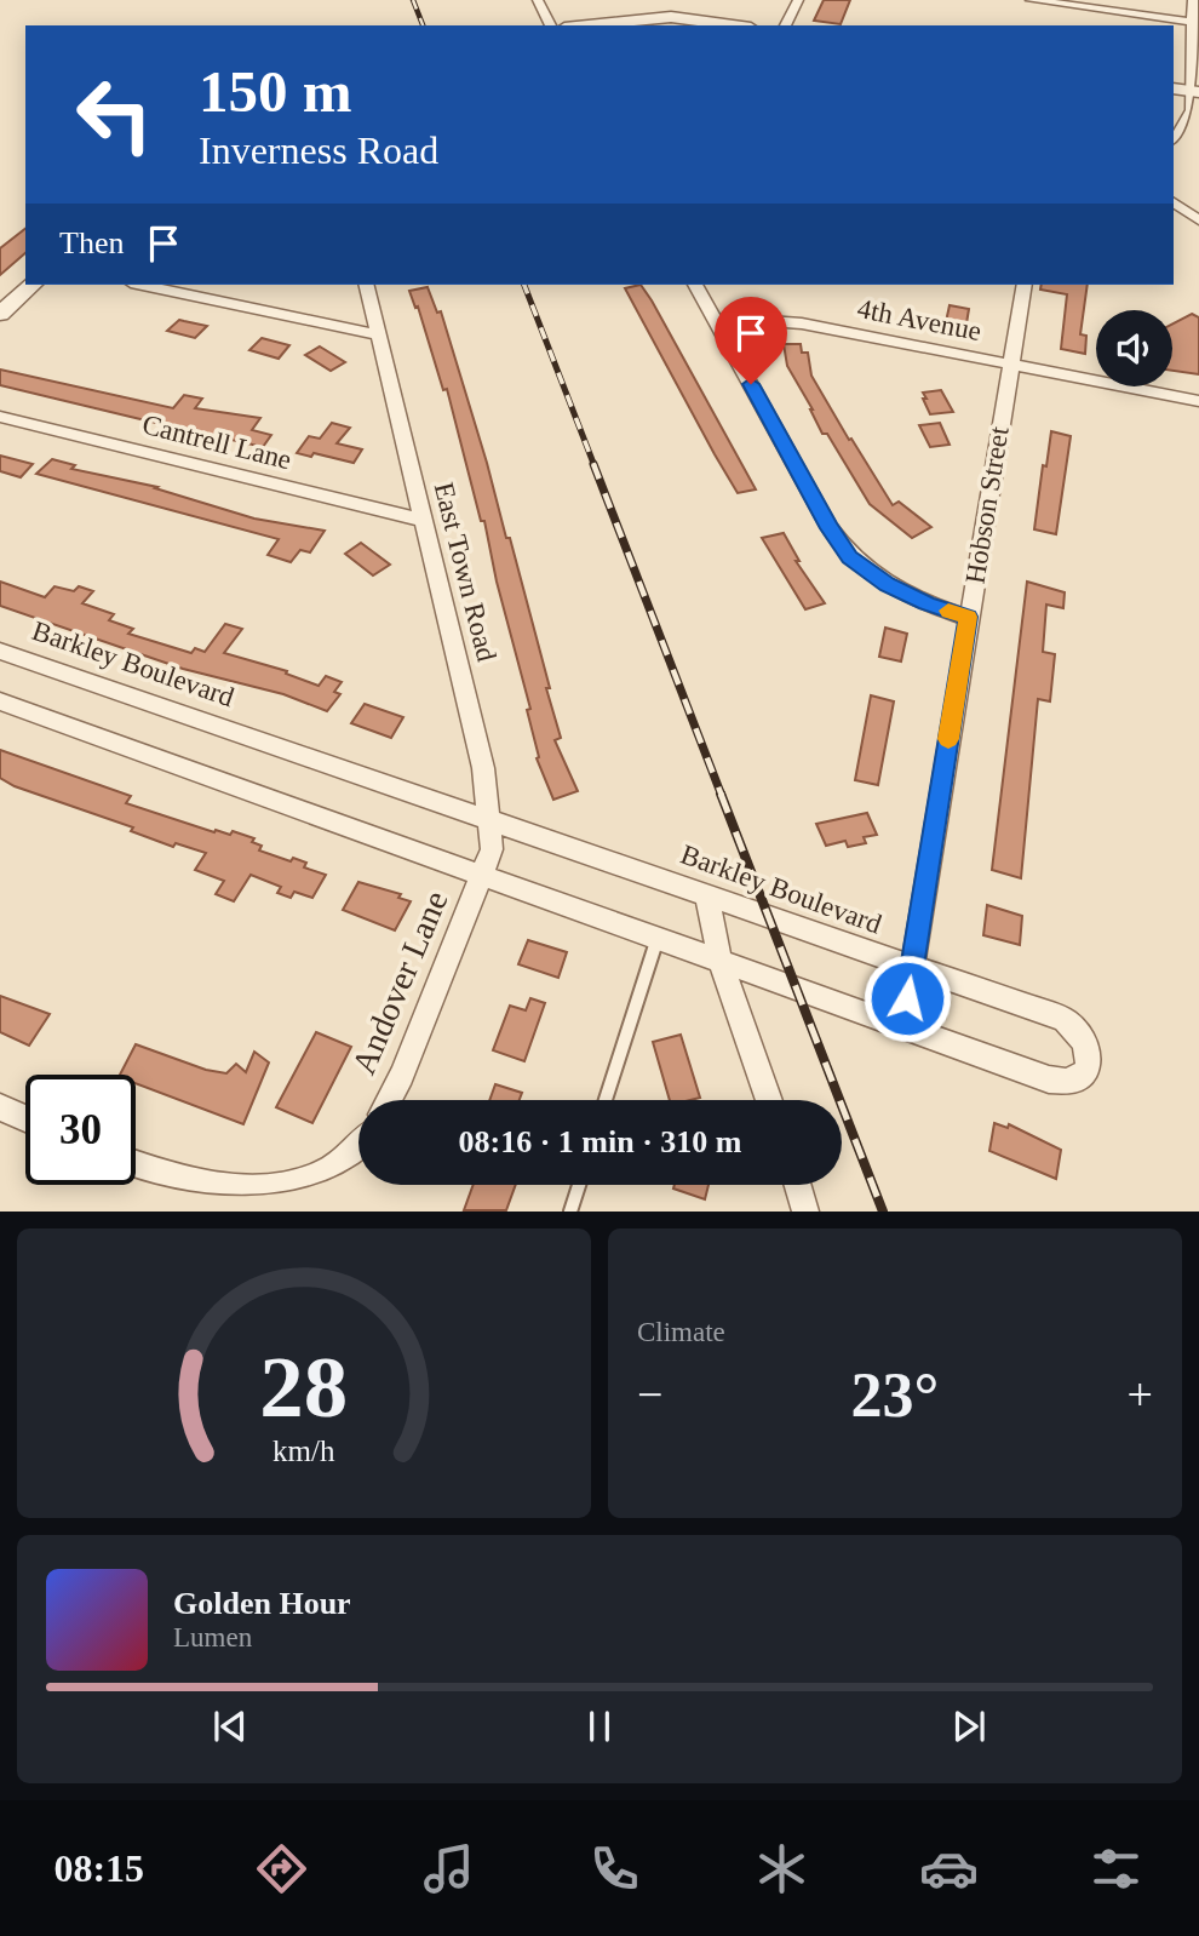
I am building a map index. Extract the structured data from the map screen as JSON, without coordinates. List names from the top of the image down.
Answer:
{
  "streets": {
    "street": [
      "4th Avenue",
      "Cantrell Lane",
      "Hobson Street",
      "East Town Road",
      "Barkley Boulevard",
      "Andover Lane"
    ]
  },
  "crossings": [
    ["4th Avenue", "Hobson Street"],
    ["Cantrell Lane", "East Town Road"],
    ["Hobson Street", "Barkley Boulevard"],
    ["East Town Road", "Barkley Boulevard"],
    ["East Town Road", "Andover Lane"],
    ["Barkley Boulevard", "Andover Lane"]
  ],
  "page": {
    "turn": ["150 m", "Inverness Road"],
    "then": "Then",
    "limit": "30",
    "trip": "08:16 · 1 min · 310 m",
    "tile": "Climate",
    "heat": ["−", "23°", "+"],
    "song": ["Golden Hour", "Lumen"],
    "tabs": "08:15",
    "gauge": ["28", "km/h"]
  }
}
